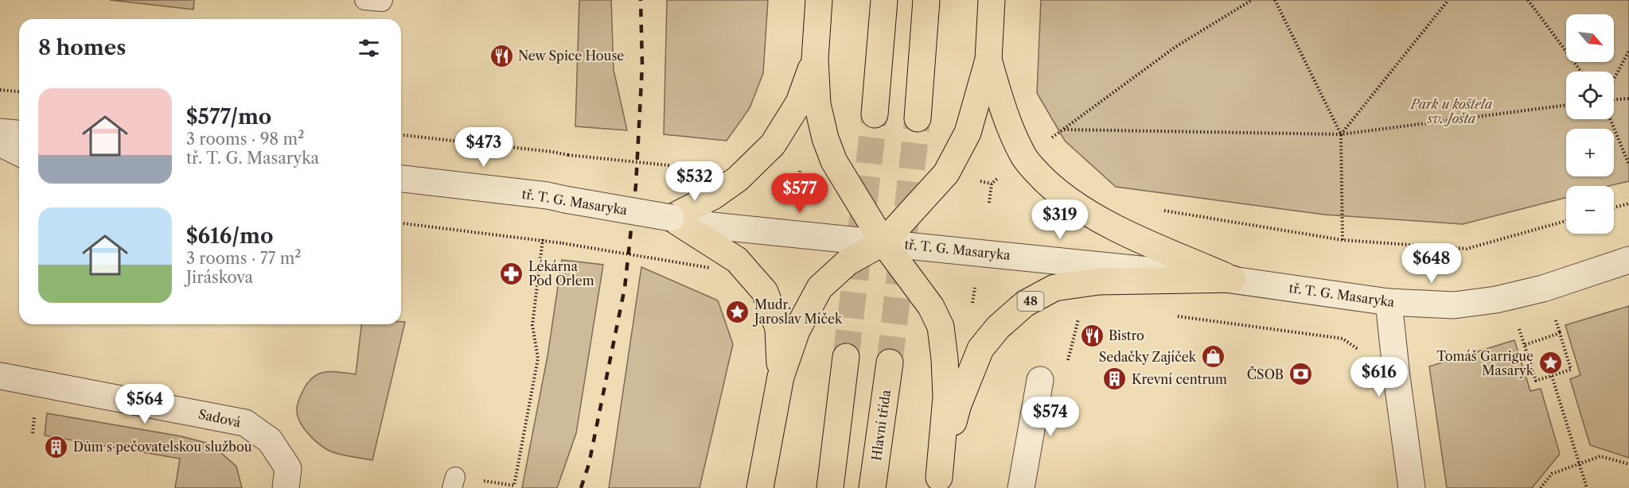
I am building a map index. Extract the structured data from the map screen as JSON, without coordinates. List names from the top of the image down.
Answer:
{
  "streets": {
    "main road": ["48", "Hlavní třída"],
    "street": ["tř. T. G. Masaryka", "Sadová"]
  },
  "crossings": [
    ["tř. T. G. Masaryka", "48"]
  ],
  "parks": ["Park u kostela sv. Jošta"],
  "places": {
    "restaurant": ["New Spice House", "Bistro"],
    "pharmacy": ["Lékárna Pod Orlem"],
    "place": ["Mudr. Jaroslav Míček", "Tomáš Garrigue Masaryk"],
    "shop": ["Sedačky Zajíček"],
    "bank": ["ČSOB"],
    "building": ["Krevní centrum", "Dům s pečovatelskou službou"]
  },
  "north": "bottom right",
  "page": {
    "map_buttons": ["+", "−"],
    "heading": "8 homes",
    "list": [
      {
        "name": "$577/mo",
        "note": "3 rooms · 98 m² · tř. T. G. Masaryka"
      },
      {
        "name": "$616/mo",
        "note": "3 rooms · 77 m² · Jiráskova"
      }
    ],
    "price": [
      "$473",
      "$532",
      "$577",
      "$319",
      "$648",
      "$616",
      "$564",
      "$574"
    ]
  }
}
